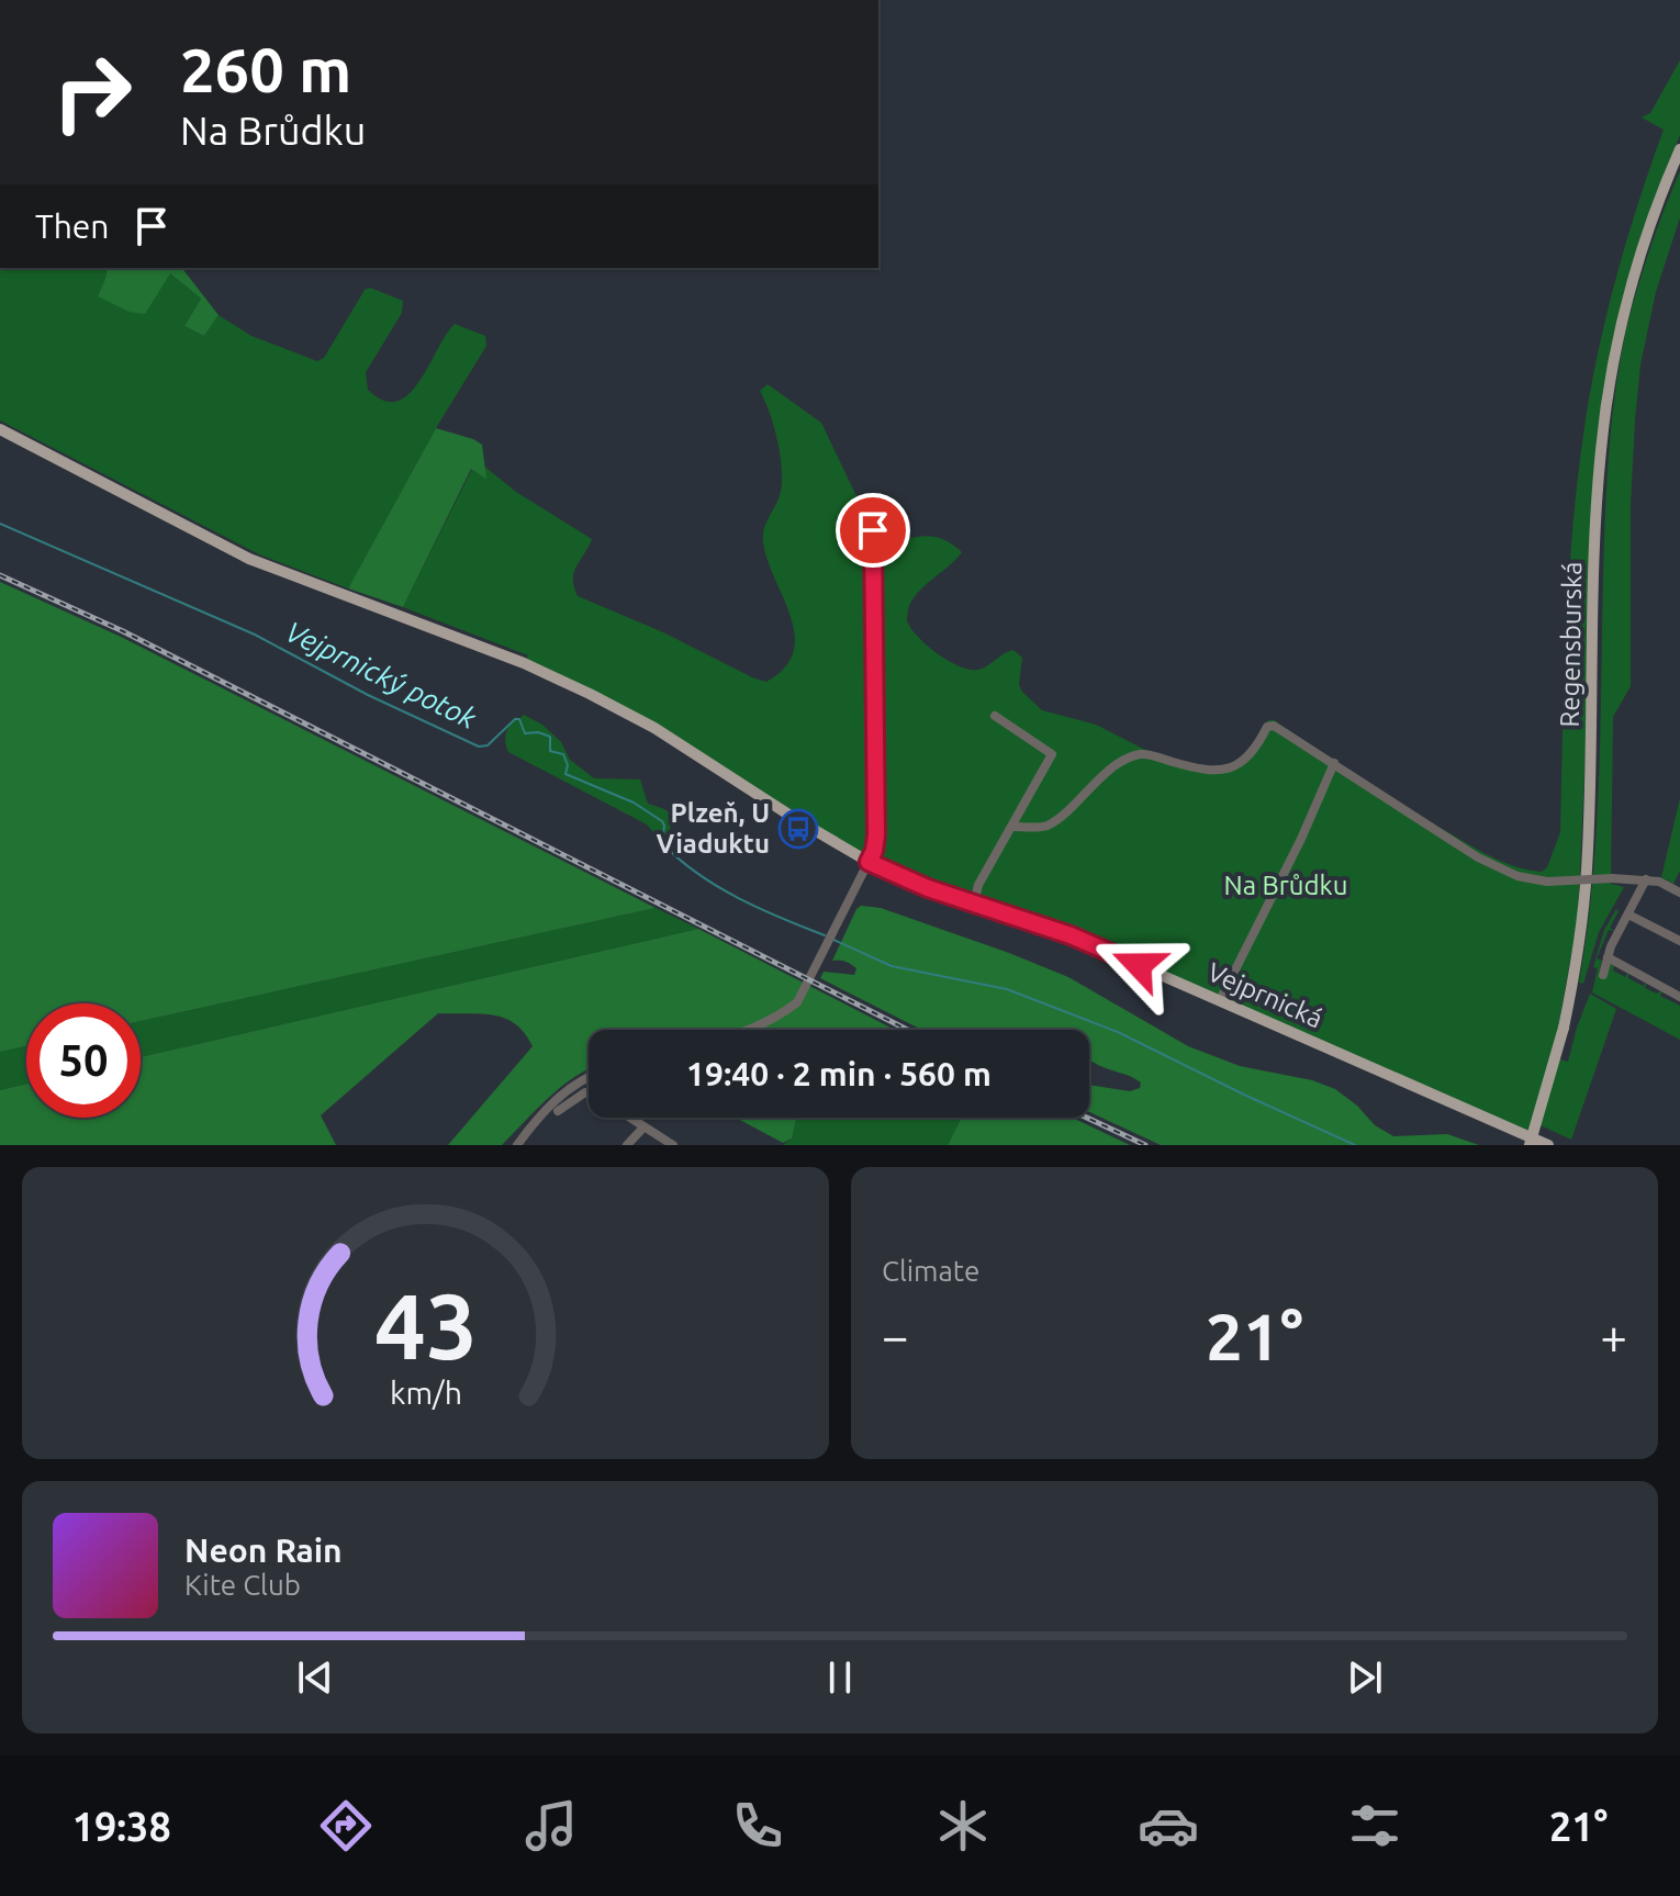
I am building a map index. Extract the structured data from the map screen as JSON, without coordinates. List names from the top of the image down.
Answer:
{
  "streets": {
    "main road": ["Regensburská", "Vejprnická"]
  },
  "water": ["Vejprnický potok"],
  "parks": ["Na Brůdku"],
  "places": {
    "bus stop": ["Plzeň, U Viaduktu"]
  },
  "page": {
    "turn": ["260 m", "Na Brůdku"],
    "then": "Then",
    "limit": "50",
    "trip": "19:40 · 2 min · 560 m",
    "tile": "Climate",
    "heat": ["−", "21°", "+"],
    "song": ["Neon Rain", "Kite Club"],
    "tabs": ["19:38", "21°"],
    "gauge": ["43", "km/h"]
  }
}
